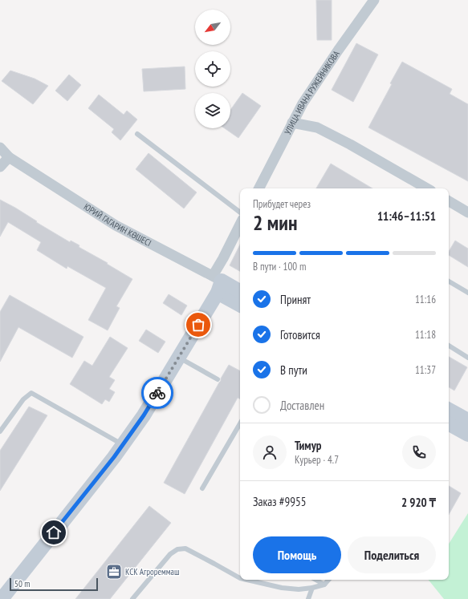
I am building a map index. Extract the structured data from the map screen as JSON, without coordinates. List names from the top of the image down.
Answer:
{
  "streets": {
    "main road": ["ЮРИЙ ГАГАРИН КӨШЕСІ"],
    "street": ["УЛИЦА ИВАНА РУЖЕЙНИКОВА"]
  },
  "places": {
    "office": ["КСК Агрореммаш"]
  },
  "scale_bar": "50 m",
  "north": "bottom left",
  "page": {
    "heading": ["2 мин", "Прибудет через", "11:46–11:51"],
    "panel": [
      "Тимур",
      "Курьер · 4.7",
      "Заказ #9955",
      "2 920 ₸"
    ],
    "bar": "В пути · 100 m",
    "list": [
      ["Принят", "11:16"],
      ["Готовится", "11:18"],
      ["В пути", "11:37"],
      "Доставлен"
    ],
    "buttons": ["Помощь", "Поделиться"],
    "scale": "50 m"
  }
}
